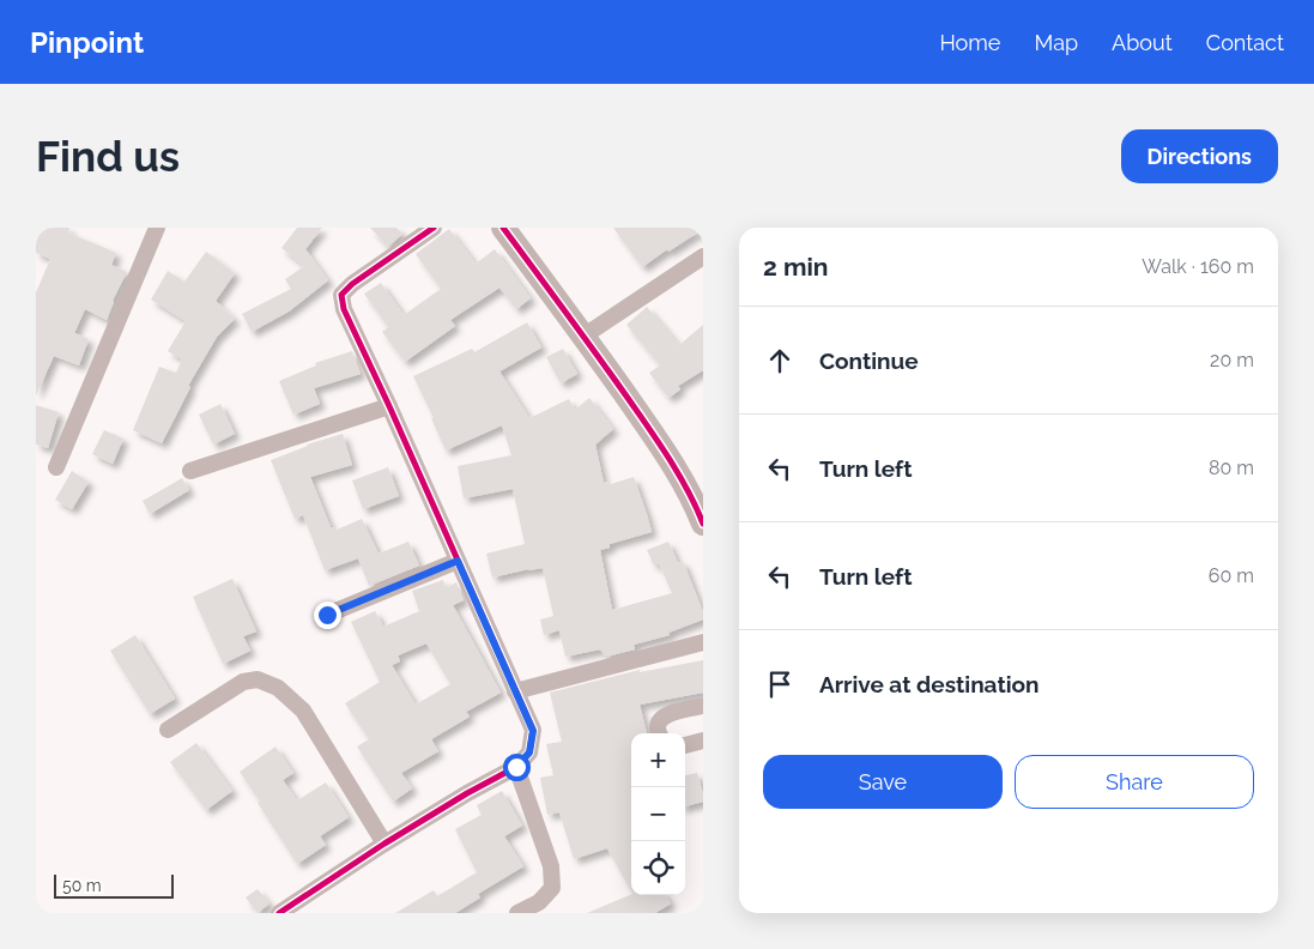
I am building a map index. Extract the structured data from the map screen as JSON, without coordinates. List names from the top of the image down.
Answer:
{
  "scale_bar": "50 m",
  "page": {
    "header": "Pinpoint",
    "nav": [
      "Home",
      "Map",
      "About",
      "Contact"
    ],
    "buttons": [
      "Directions",
      ["Save", "Share"]
    ],
    "title": "Find us",
    "heading": ["2 min", "Walk · 160 m"],
    "list": [
      ["Continue", "20 m"],
      ["Turn left", "80 m"],
      ["Turn left", "60 m"],
      "Arrive at destination"
    ],
    "map_buttons": ["+", "−"],
    "scale": "50 m"
  }
}
